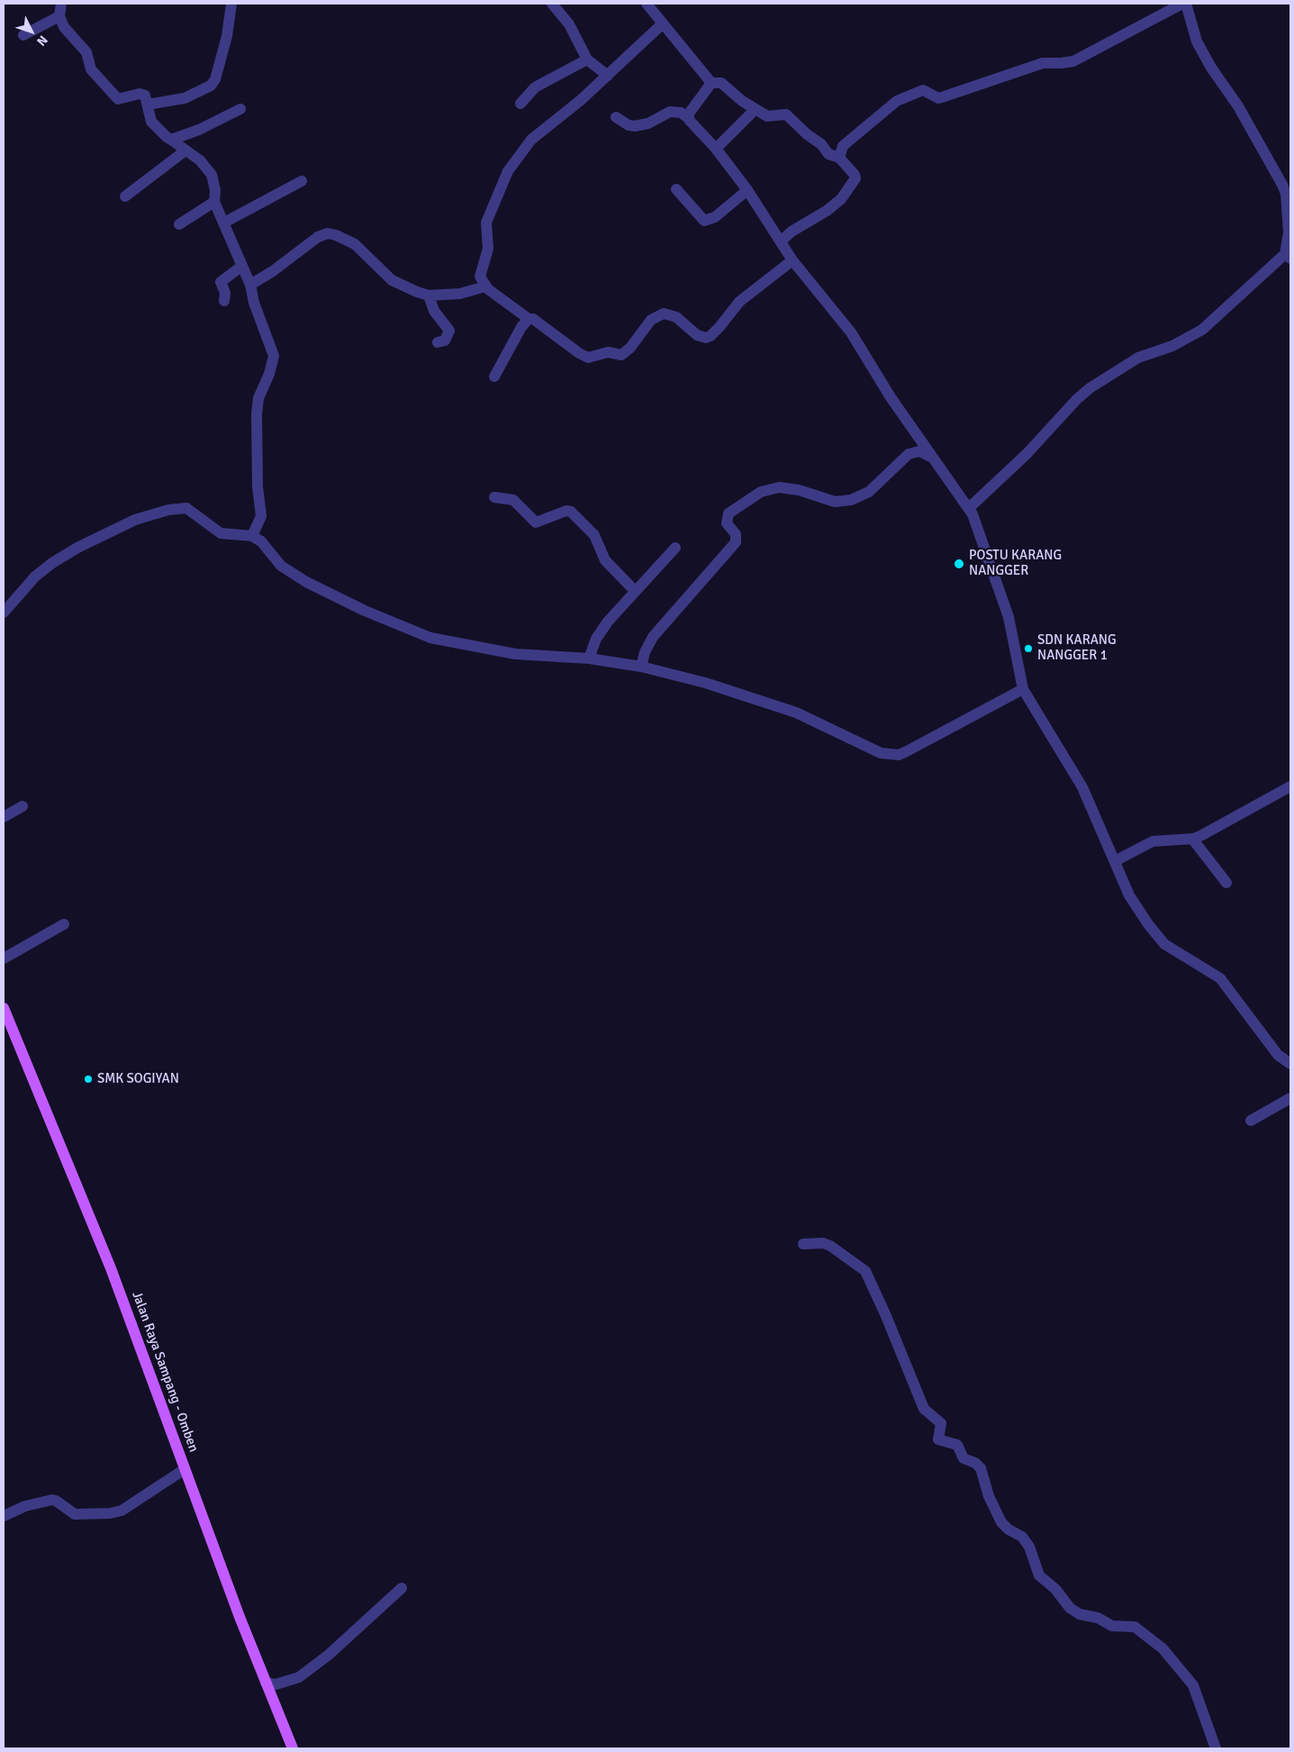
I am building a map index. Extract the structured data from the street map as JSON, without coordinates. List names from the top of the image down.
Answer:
{
  "streets": {
    "main road": ["Jalan Raya Sampang - Omben"]
  },
  "places": ["POSTU KARANG NANGGER", "SDN KARANG NANGGER 1", "SMK SOGIYAN"],
  "north": "bottom right"
}
